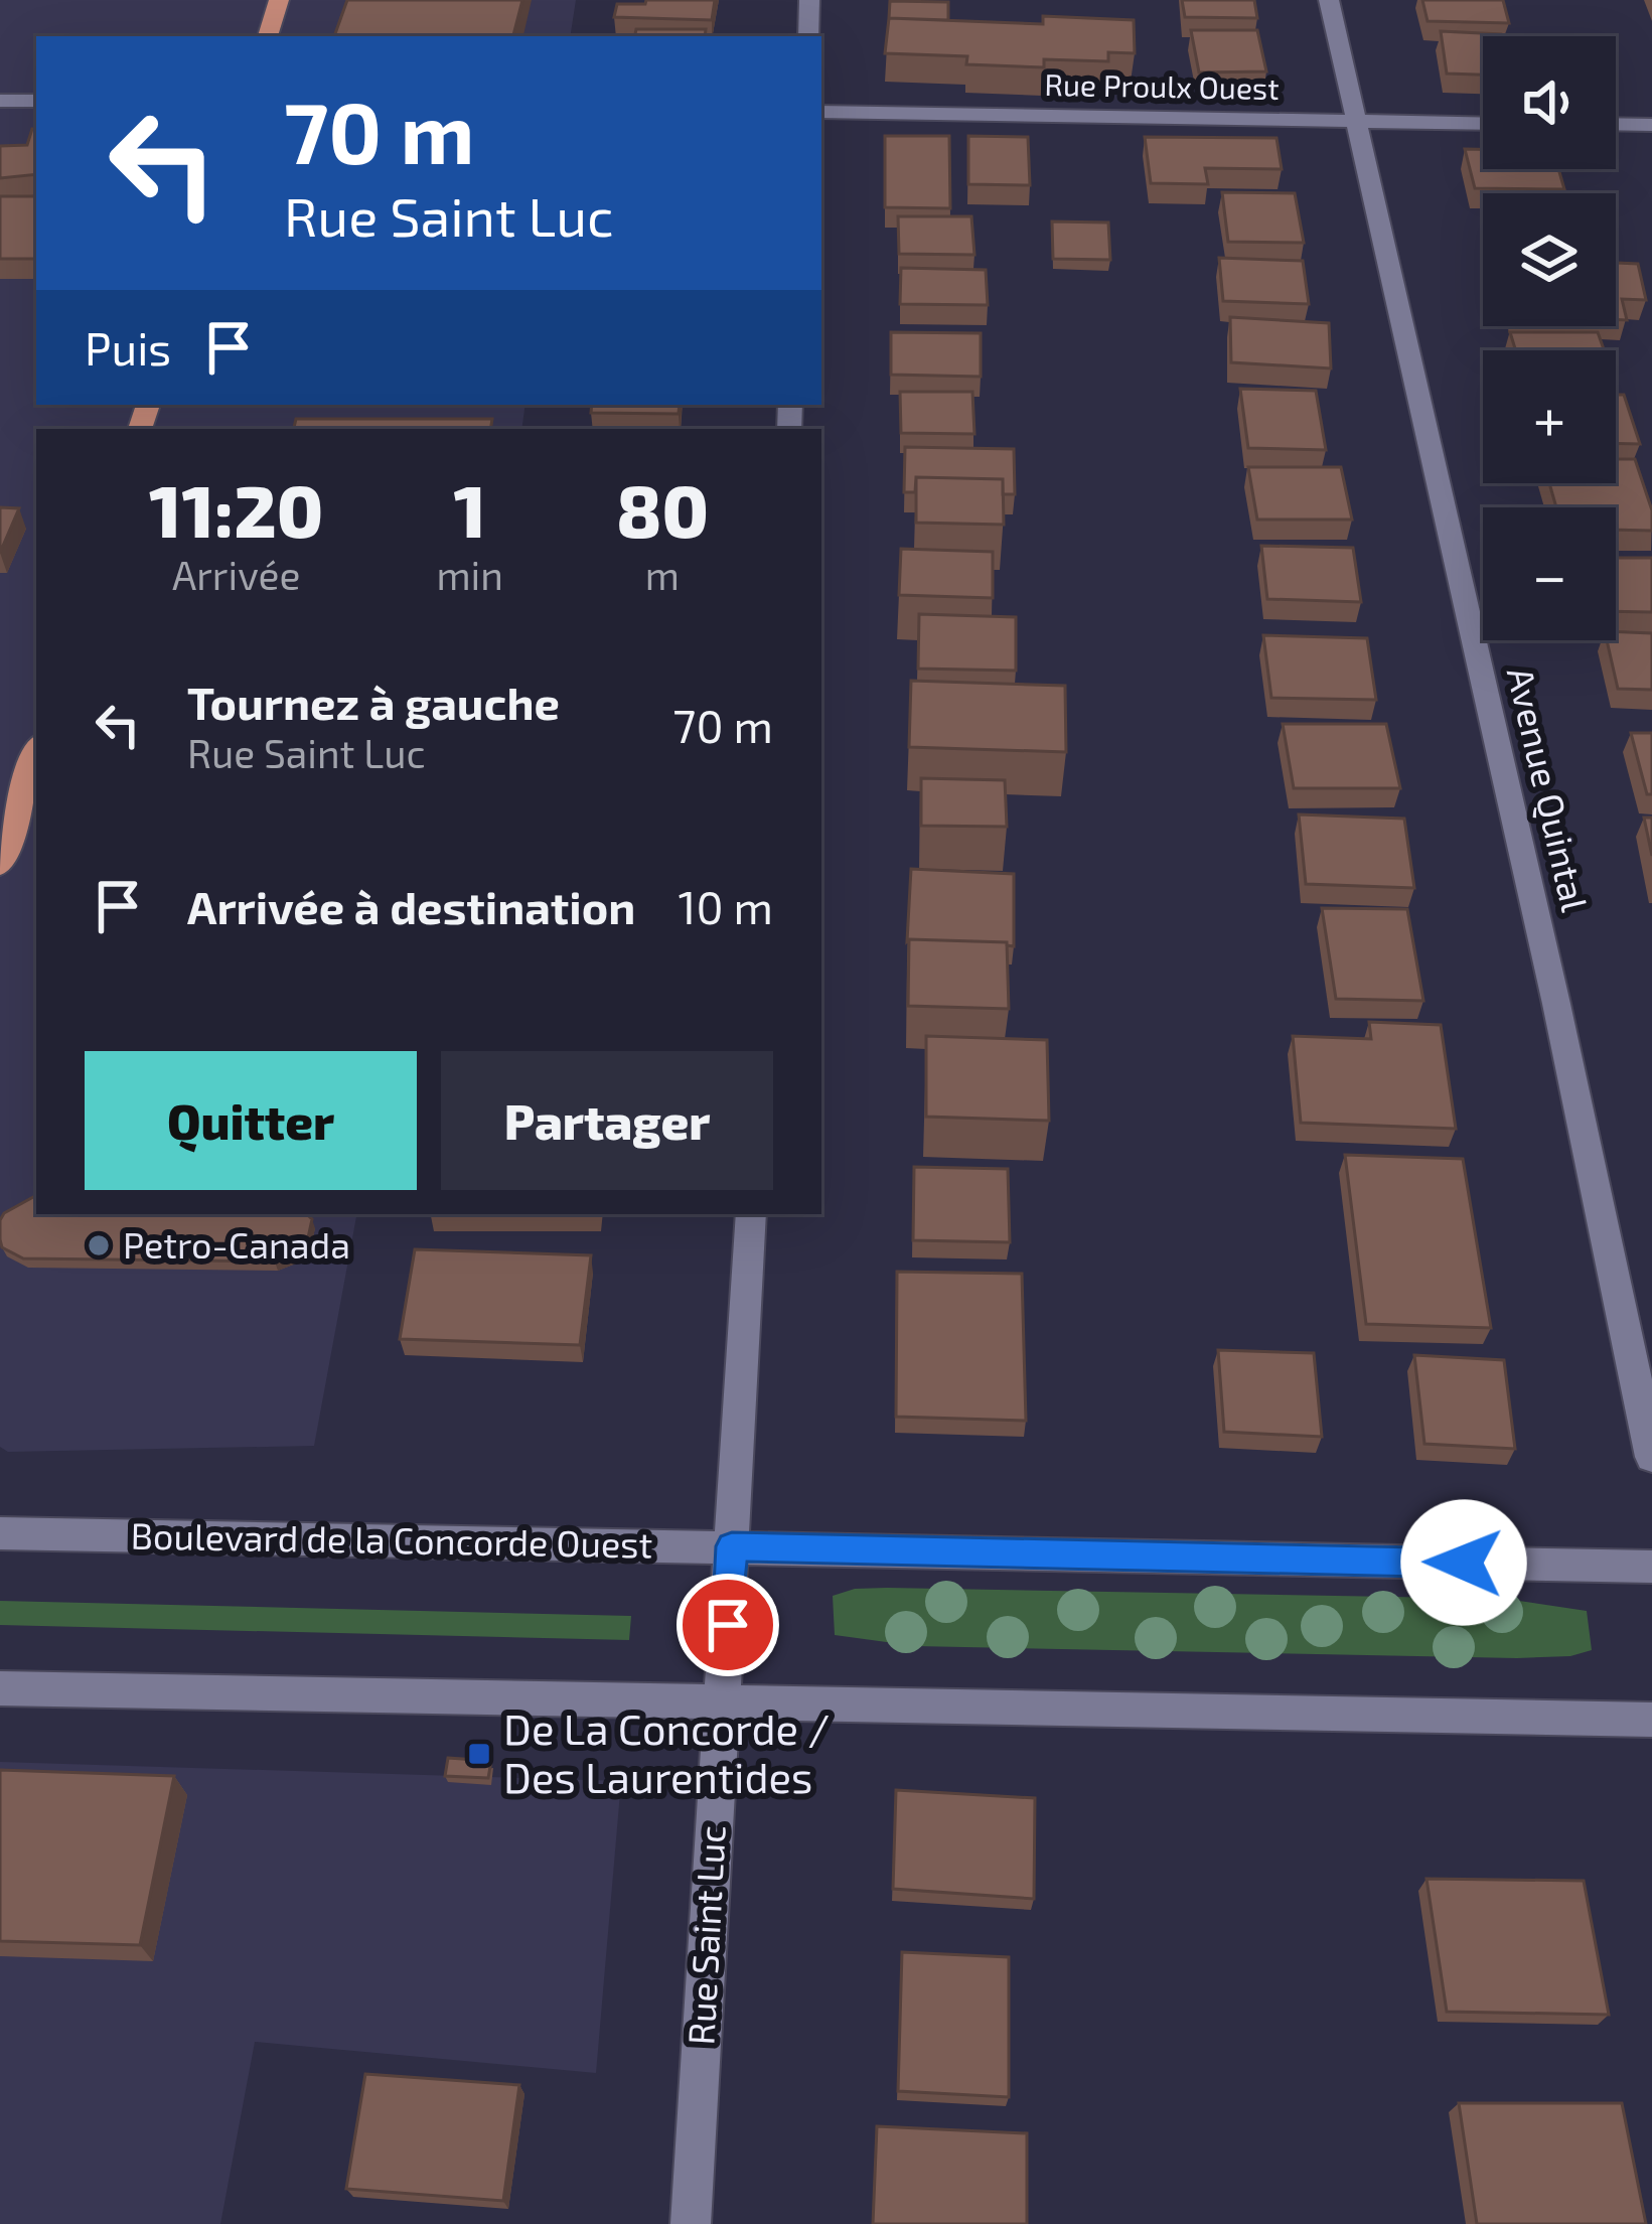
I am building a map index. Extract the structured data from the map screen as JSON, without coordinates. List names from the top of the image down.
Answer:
{
  "streets": {
    "street": [
      "Rue Proulx Ouest",
      "Avenue Quintal",
      "Boulevard de la Concorde Ouest",
      "Rue Saint Luc"
    ]
  },
  "crossings": [
    ["Rue Proulx Ouest", "Avenue Quintal"],
    ["Boulevard de la Concorde Ouest", "Rue Saint Luc"]
  ],
  "places": {
    "other": ["Petro-Canada"],
    "transit": ["De La Concorde / Des Laurentides"]
  },
  "page": {
    "map_buttons": ["+", "−"],
    "turn": ["70 m", "Rue Saint Luc"],
    "then": "Puis",
    "eta": [
      "11:20",
      "Arrivée",
      "1",
      "min",
      "80",
      "m"
    ],
    "list": [
      {
        "name": "Tournez à gauche",
        "note": "Rue Saint Luc",
        "value": "70 m"
      },
      {
        "name": "Arrivée à destination",
        "value": "10 m"
      }
    ],
    "buttons": ["Quitter", "Partager"]
  }
}
